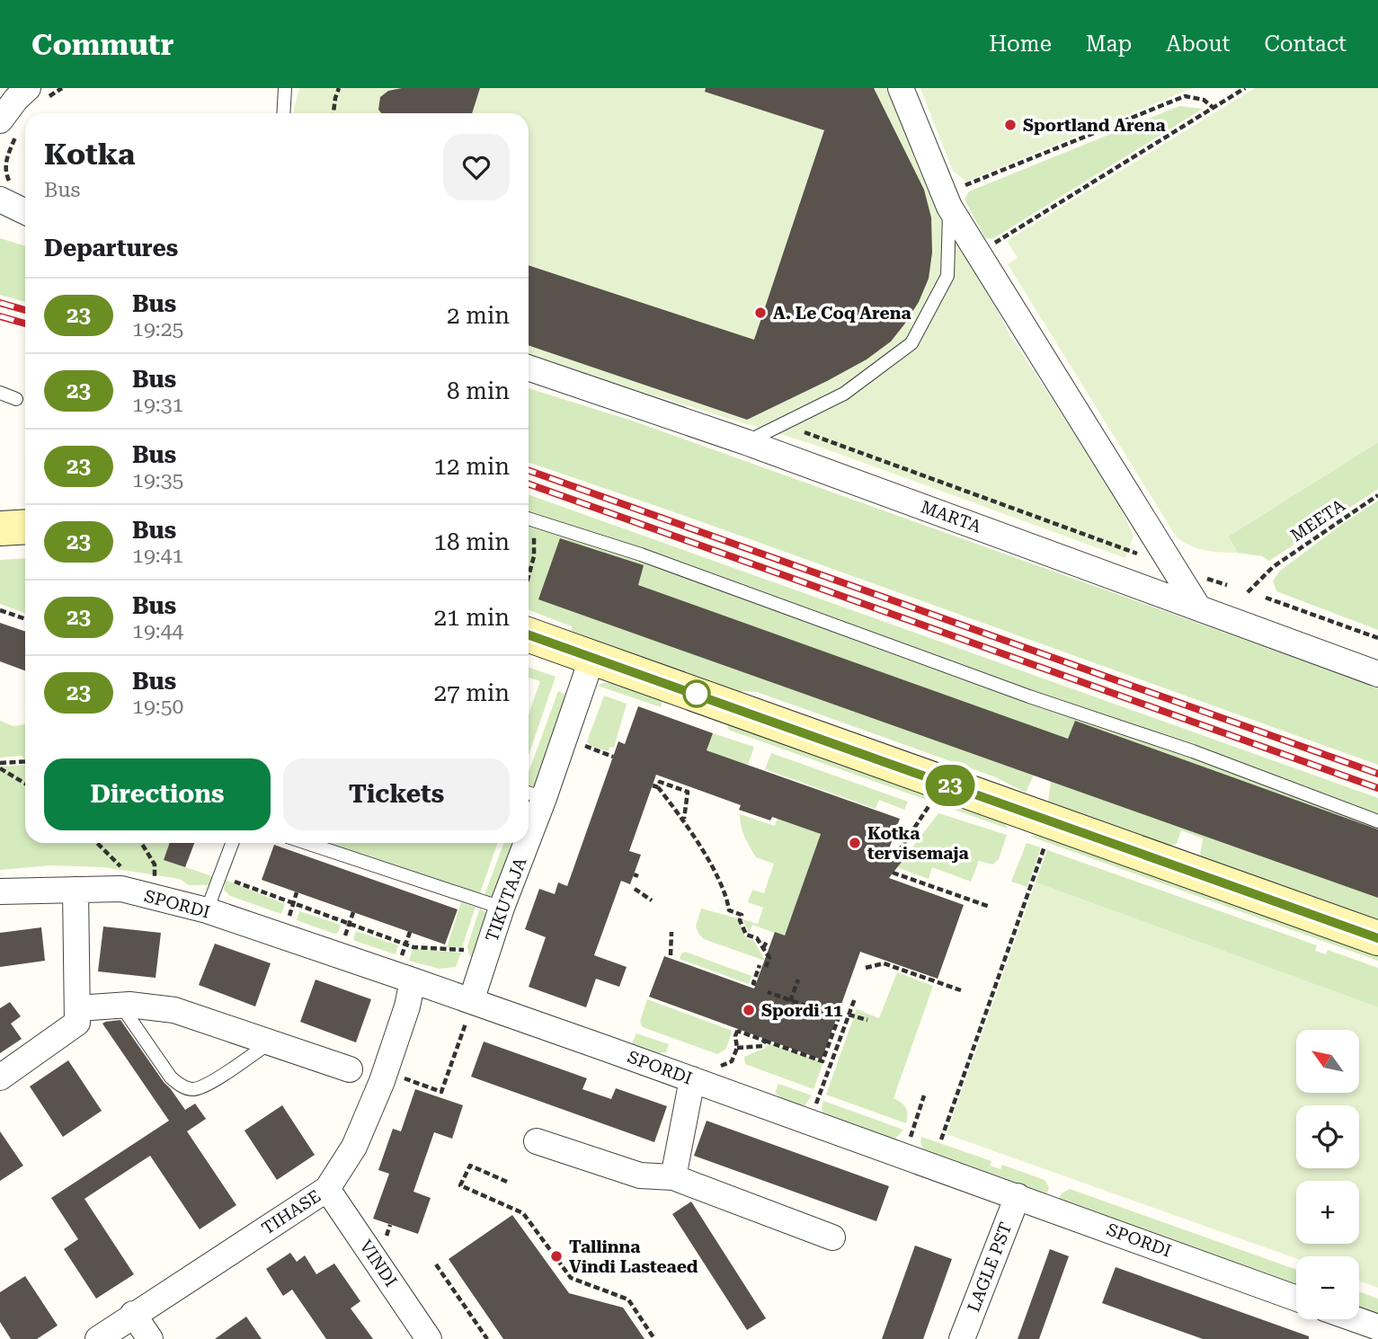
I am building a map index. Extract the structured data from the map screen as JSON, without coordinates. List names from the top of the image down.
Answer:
{
  "streets": {
    "street": [
      "MARTA",
      "TIKUTAJA",
      "SPORDI",
      "TIHASE",
      "VINDI",
      "LAGLE PST"
    ],
    "path": ["MEETA"]
  },
  "crossings": [
    ["TIKUTAJA", "SPORDI"],
    ["SPORDI", "TIHASE"],
    ["SPORDI", "LAGLE PST"],
    ["TIHASE", "VINDI"]
  ],
  "places": [
    "Sportland Arena",
    "A. Le Coq Arena",
    "Kotka tervisemaja",
    "Spordi 11",
    "Tallinna Vindi Lasteaed"
  ],
  "lines": ["bus line 23"],
  "north": "top left",
  "page": {
    "header": "Commutr",
    "nav": [
      "Home",
      "Map",
      "About",
      "Contact"
    ],
    "on_map": "23",
    "heading": [
      ["Kotka", "Bus"],
      "Departures"
    ],
    "list": [
      {
        "mark": "23",
        "name": "Bus",
        "note": "19:25",
        "value": "2 min"
      },
      {
        "mark": "23",
        "name": "Bus",
        "note": "19:31",
        "value": "8 min"
      },
      {
        "mark": "23",
        "name": "Bus",
        "note": "19:35",
        "value": "12 min"
      },
      {
        "mark": "23",
        "name": "Bus",
        "note": "19:41",
        "value": "18 min"
      },
      {
        "mark": "23",
        "name": "Bus",
        "note": "19:44",
        "value": "21 min"
      },
      {
        "mark": "23",
        "name": "Bus",
        "note": "19:50",
        "value": "27 min"
      }
    ],
    "buttons": ["Directions", "Tickets"],
    "map_buttons": ["+", "−"]
  }
}
